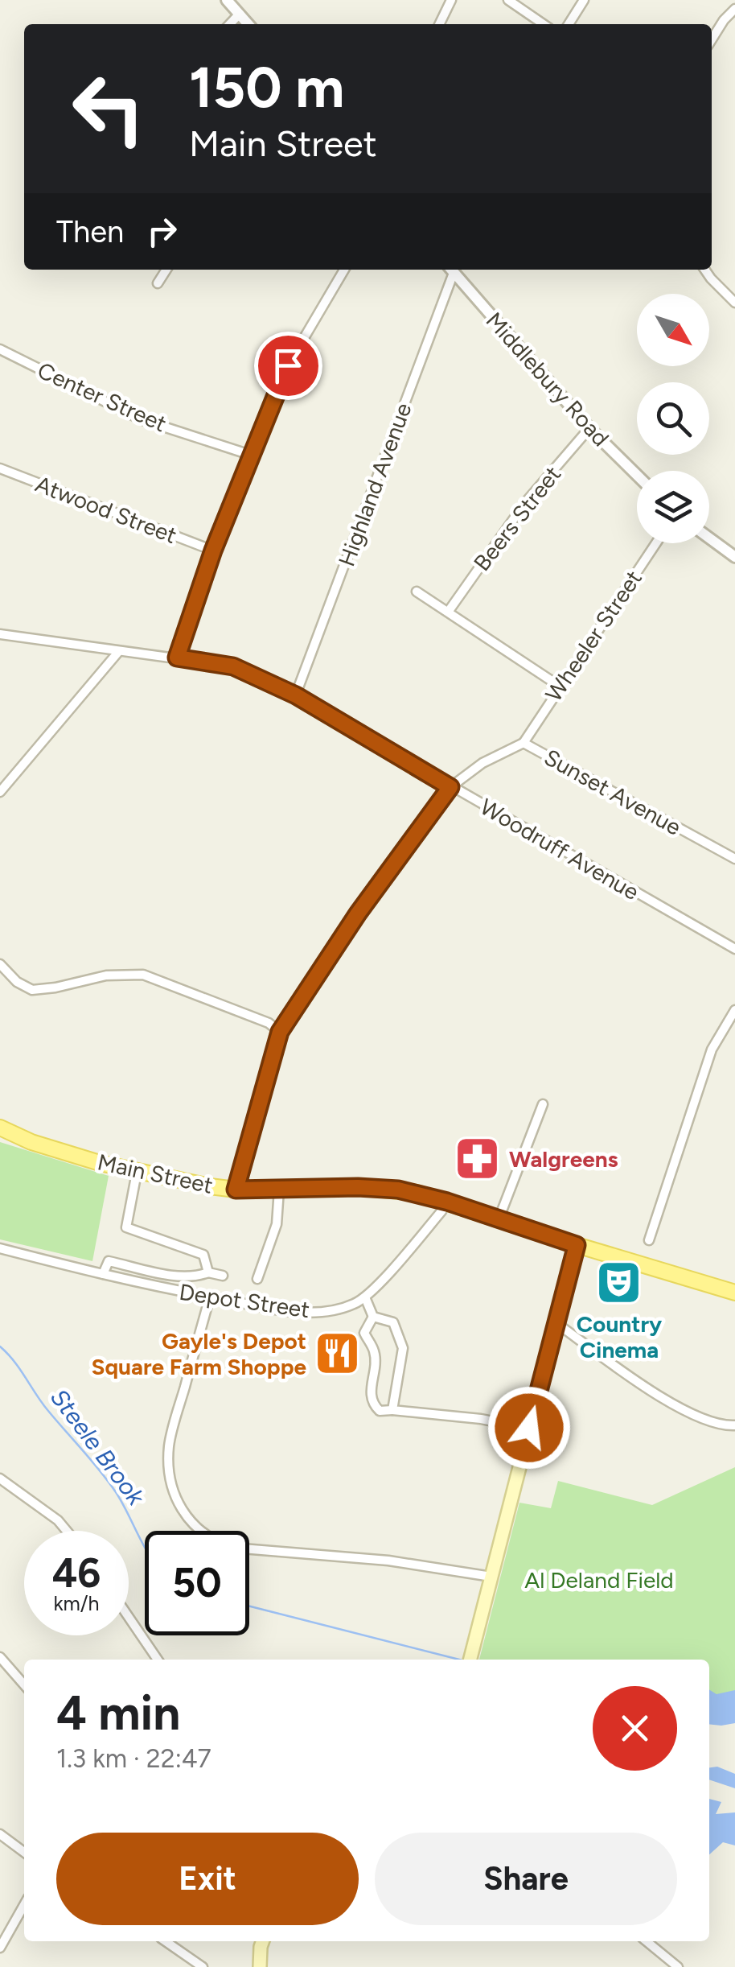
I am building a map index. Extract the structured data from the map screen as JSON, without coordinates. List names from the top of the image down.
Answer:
{
  "streets": {
    "main road": ["Main Street"],
    "street": [
      "Middlebury Road",
      "Center Street",
      "Highland Avenue",
      "Atwood Street",
      "Beers Street",
      "Wheeler Street",
      "Sunset Avenue",
      "Woodruff Avenue",
      "Depot Street"
    ]
  },
  "crossings": [
    ["Middlebury Road", "Beers Street"],
    ["Highland Avenue", "Woodruff Avenue"],
    ["Wheeler Street", "Sunset Avenue"],
    ["Sunset Avenue", "Woodruff Avenue"],
    ["Main Street", "Depot Street"]
  ],
  "water": ["Steele Brook"],
  "parks": ["Al Deland Field"],
  "places": {
    "pharmacy": ["Walgreens"],
    "theatre": ["Country Cinema"],
    "restaurant": ["Gayle's Depot Square Farm Shoppe"]
  },
  "north": "bottom right",
  "page": {
    "turn": ["150 m", "Main Street"],
    "then": "Then",
    "speed": "46 km/h",
    "limit": "50",
    "heading": ["4 min", "1.3 km · 22:47"],
    "buttons": ["Exit", "Share"]
  }
}
